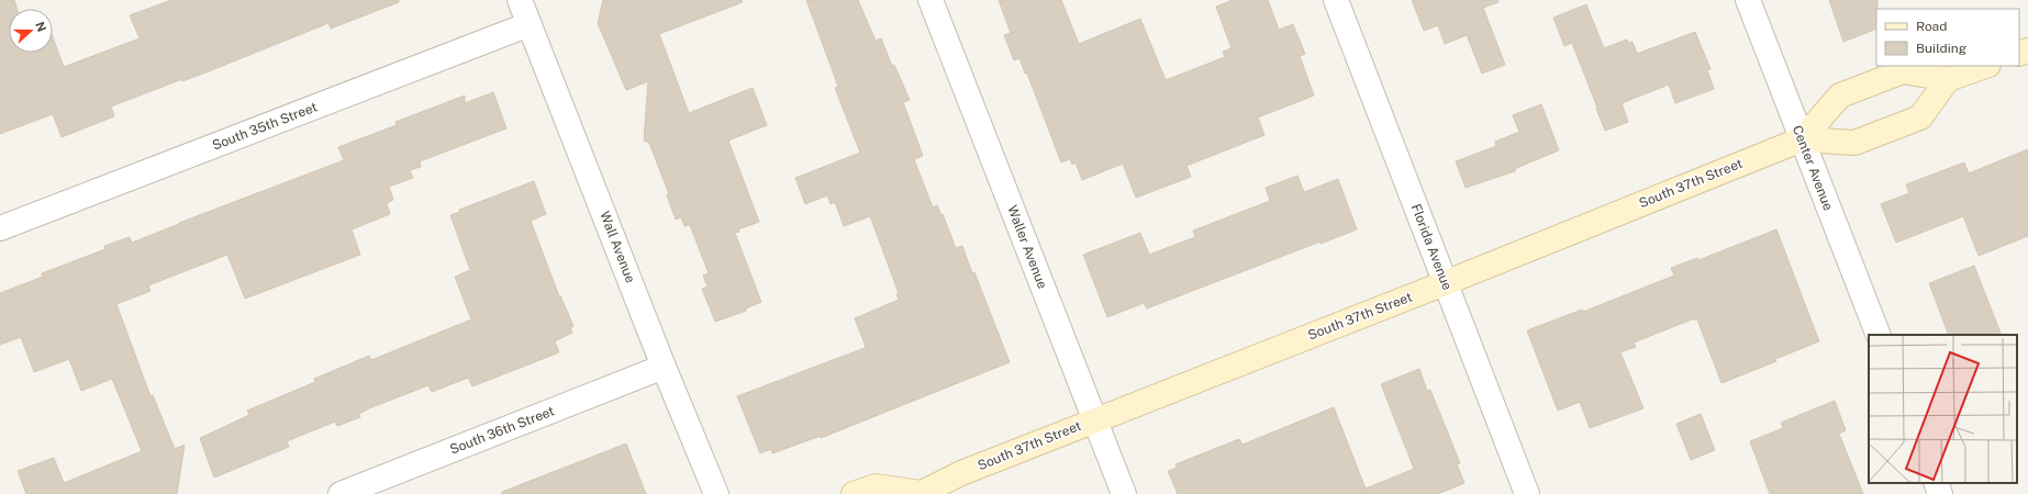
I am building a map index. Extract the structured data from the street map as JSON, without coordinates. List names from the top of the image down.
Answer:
{
  "streets": {
    "street": [
      "South 35th Street",
      "Center Avenue",
      "South 37th Street",
      "Wall Avenue",
      "Waller Avenue",
      "Florida Avenue",
      "South 36th Street"
    ]
  },
  "crossings": [
    ["South 35th Street", "Wall Avenue"],
    ["Center Avenue", "South 37th Street"],
    ["South 37th Street", "Waller Avenue"],
    ["South 37th Street", "Florida Avenue"],
    ["Wall Avenue", "South 36th Street"]
  ],
  "legend": ["Road", "Building"],
  "north": "right"
}
